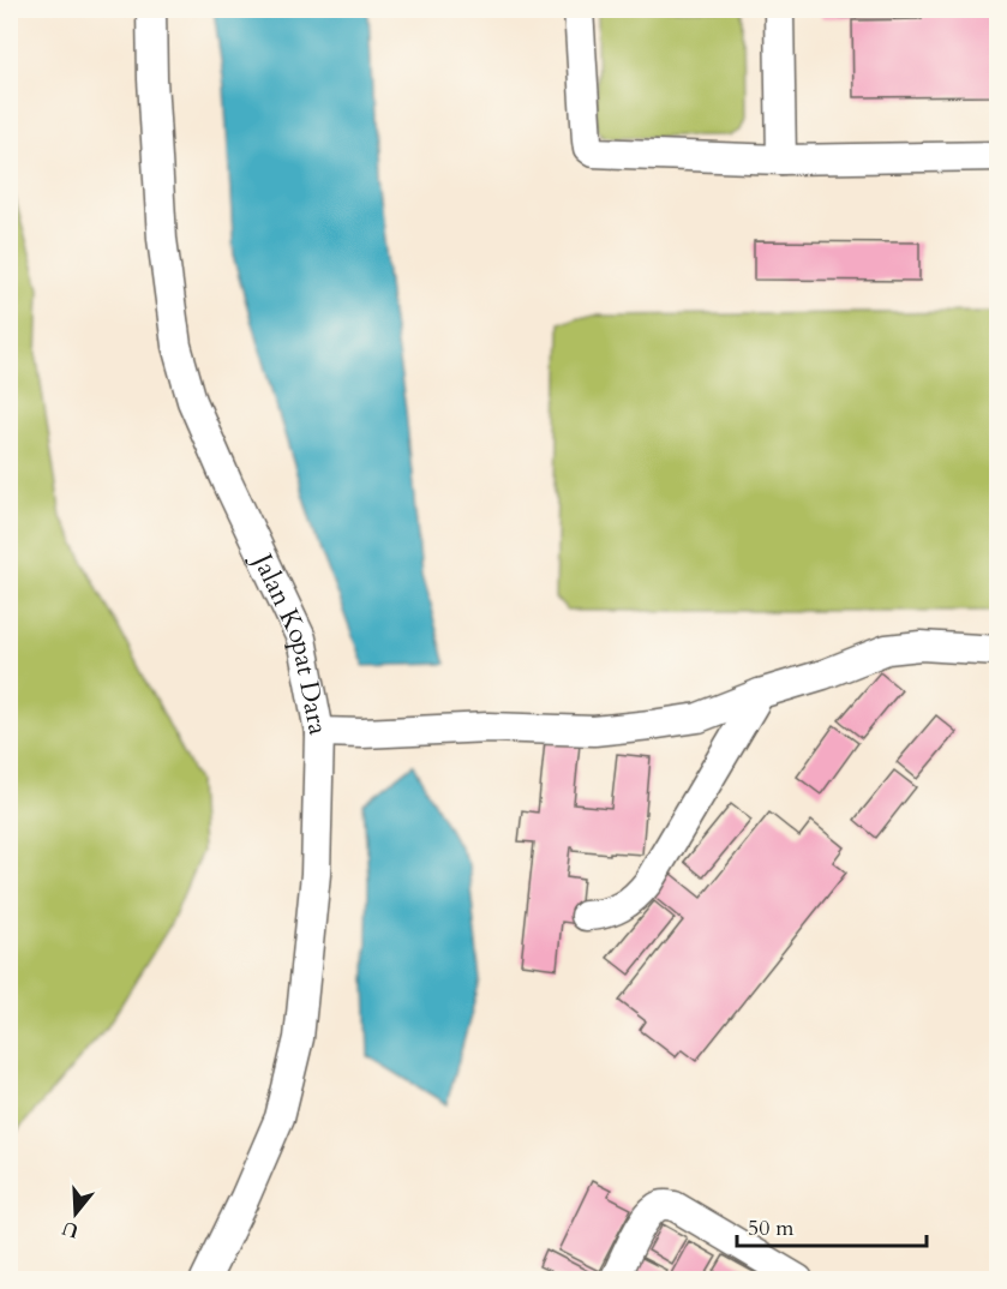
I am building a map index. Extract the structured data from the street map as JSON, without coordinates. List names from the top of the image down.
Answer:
{
  "streets": {
    "street": ["Jalan Kopat Dara"]
  },
  "scale_bar": "50 m",
  "north": "bottom"
}
